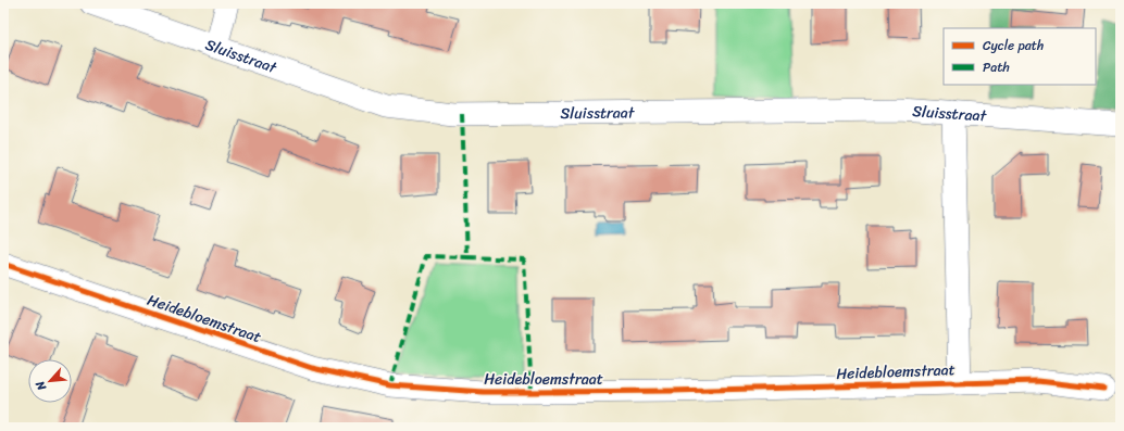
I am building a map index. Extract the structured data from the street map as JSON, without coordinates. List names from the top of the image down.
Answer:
{
  "streets": {
    "street": ["Sluisstraat", "Heidebloemstraat"]
  },
  "crossings": [
    ["Sluisstraat", "Heidebloemstraat"]
  ],
  "legend": ["Cycle path", "Path"],
  "north": "bottom left"
}
